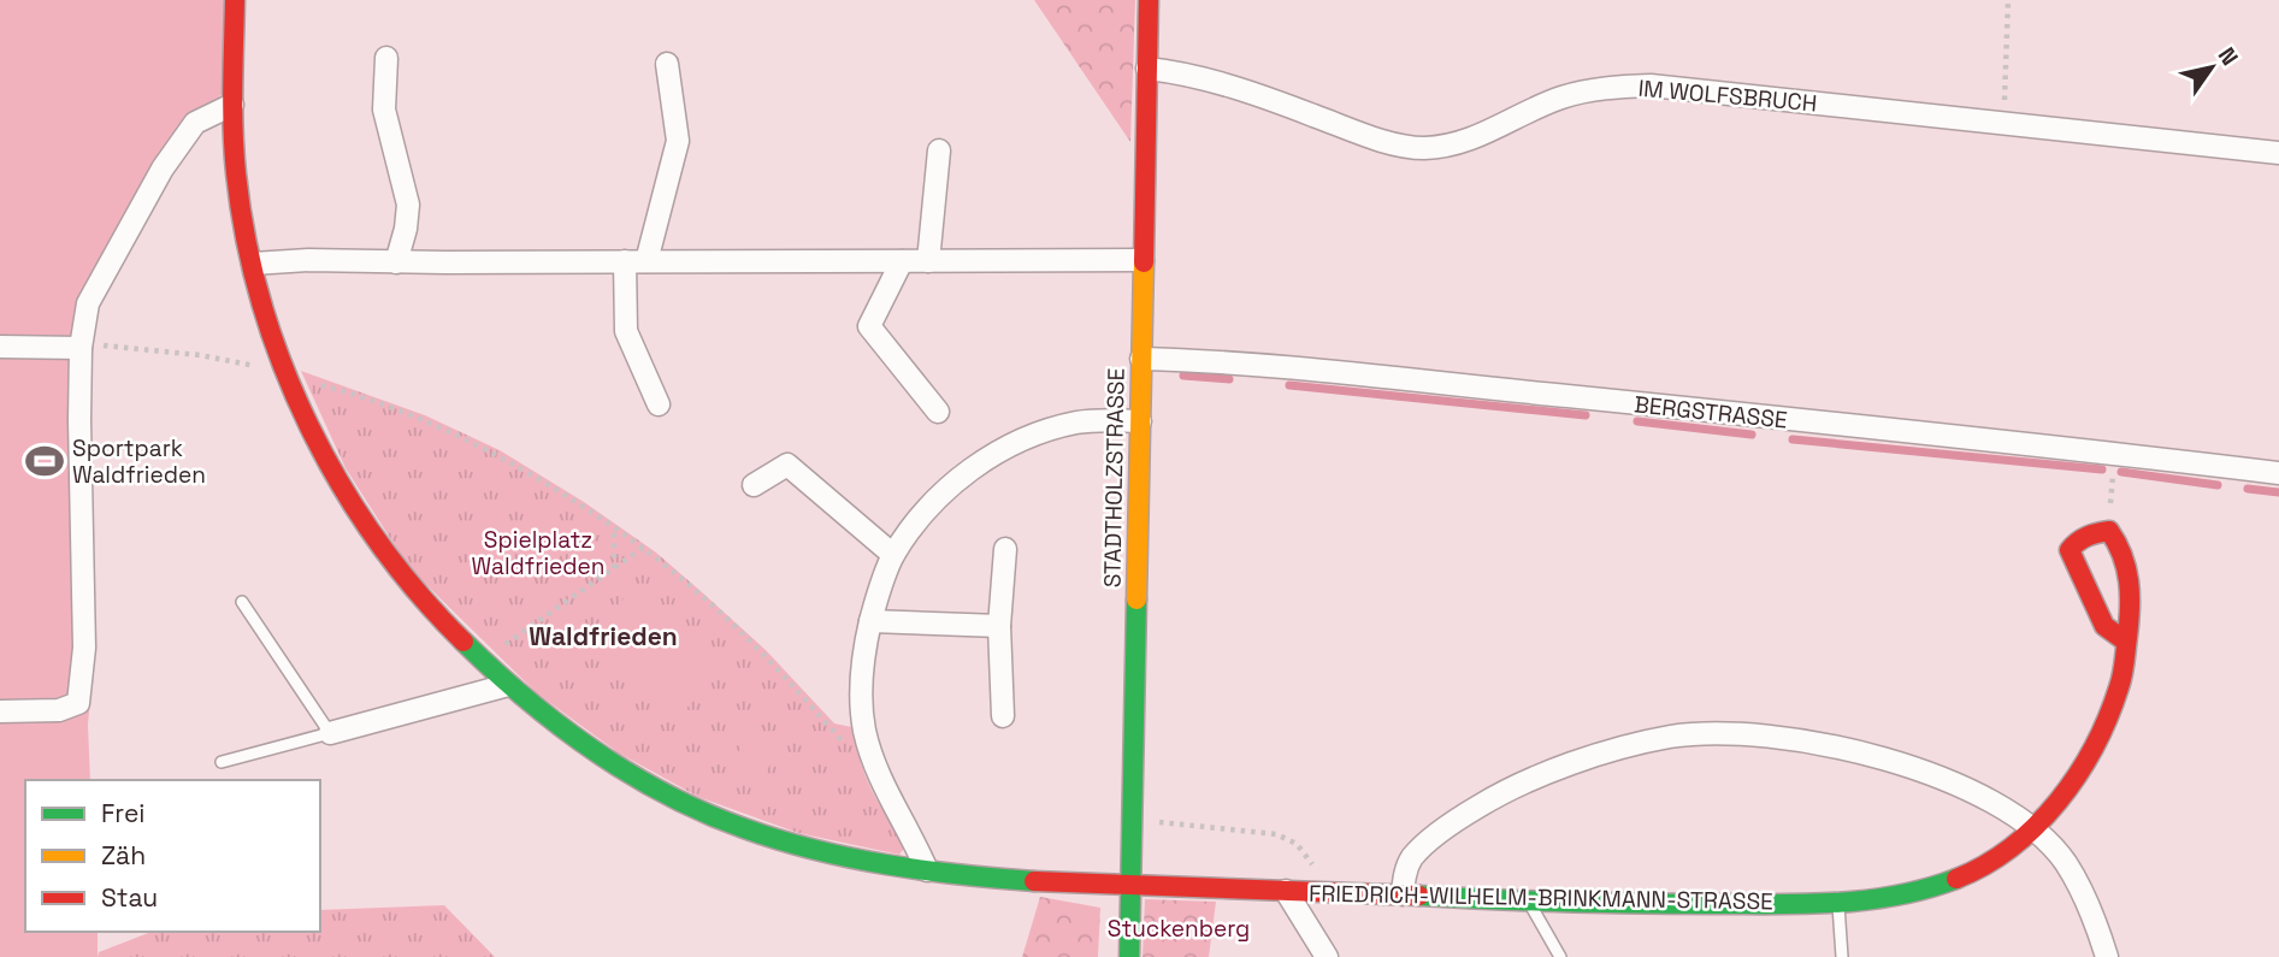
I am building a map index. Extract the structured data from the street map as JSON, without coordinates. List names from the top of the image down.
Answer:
{
  "streets": {
    "street": [
      "IM WOLFSBRUCH",
      "BERGSTRASSE",
      "STADTHOLZSTRASSE",
      "FRIEDRICH-WILHELM-BRINKMANN-STRASSE"
    ]
  },
  "crossings": [
    ["IM WOLFSBRUCH", "STADTHOLZSTRASSE"],
    ["BERGSTRASSE", "STADTHOLZSTRASSE"],
    ["STADTHOLZSTRASSE", "FRIEDRICH-WILHELM-BRINKMANN-STRASSE"]
  ],
  "districts": ["Waldfrieden"],
  "parks": ["Spielplatz Waldfrieden", "Stuckenberg"],
  "places": {
    "sports": ["Sportpark Waldfrieden"]
  },
  "legend": ["Frei", "Zäh", "Stau"],
  "north": "top right"
}
